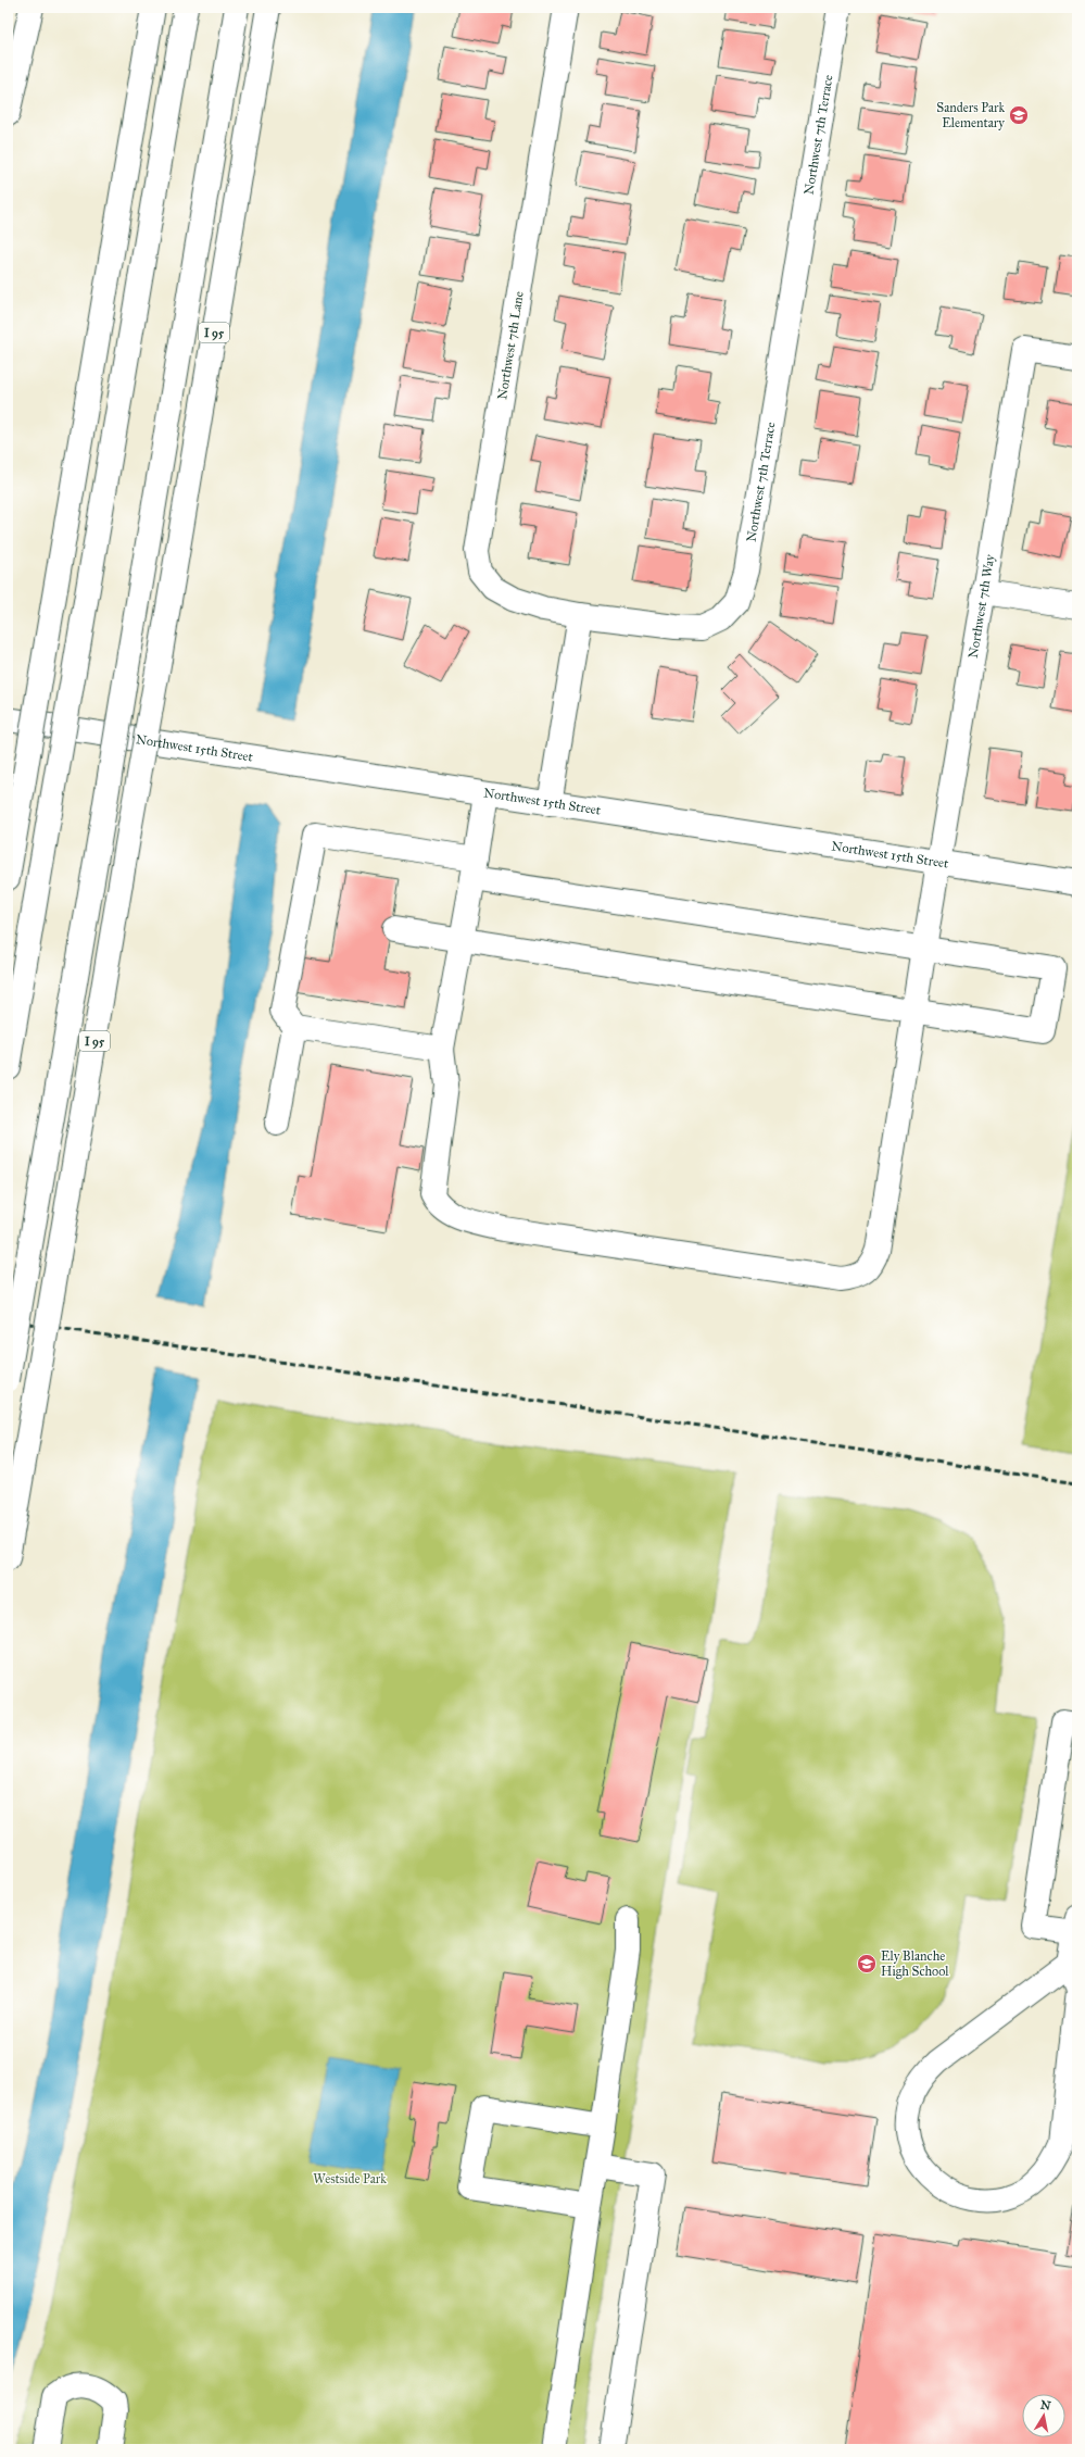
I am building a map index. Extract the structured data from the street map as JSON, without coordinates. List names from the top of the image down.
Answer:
{
  "streets": {
    "main road": [
      "Northwest 7th Terrace",
      "I 95",
      "Northwest 7th Lane",
      "Northwest 7th Way",
      "Northwest 15th Street"
    ]
  },
  "crossings": [
    ["Northwest 7th Terrace", "Northwest 7th Lane"],
    ["Northwest 7th Way", "Northwest 15th Street"]
  ],
  "parks": ["Westside Park"],
  "places": {
    "school or university": ["Sanders Park Elementary", "Ely Blanche High School"]
  },
  "north": "top"
}
